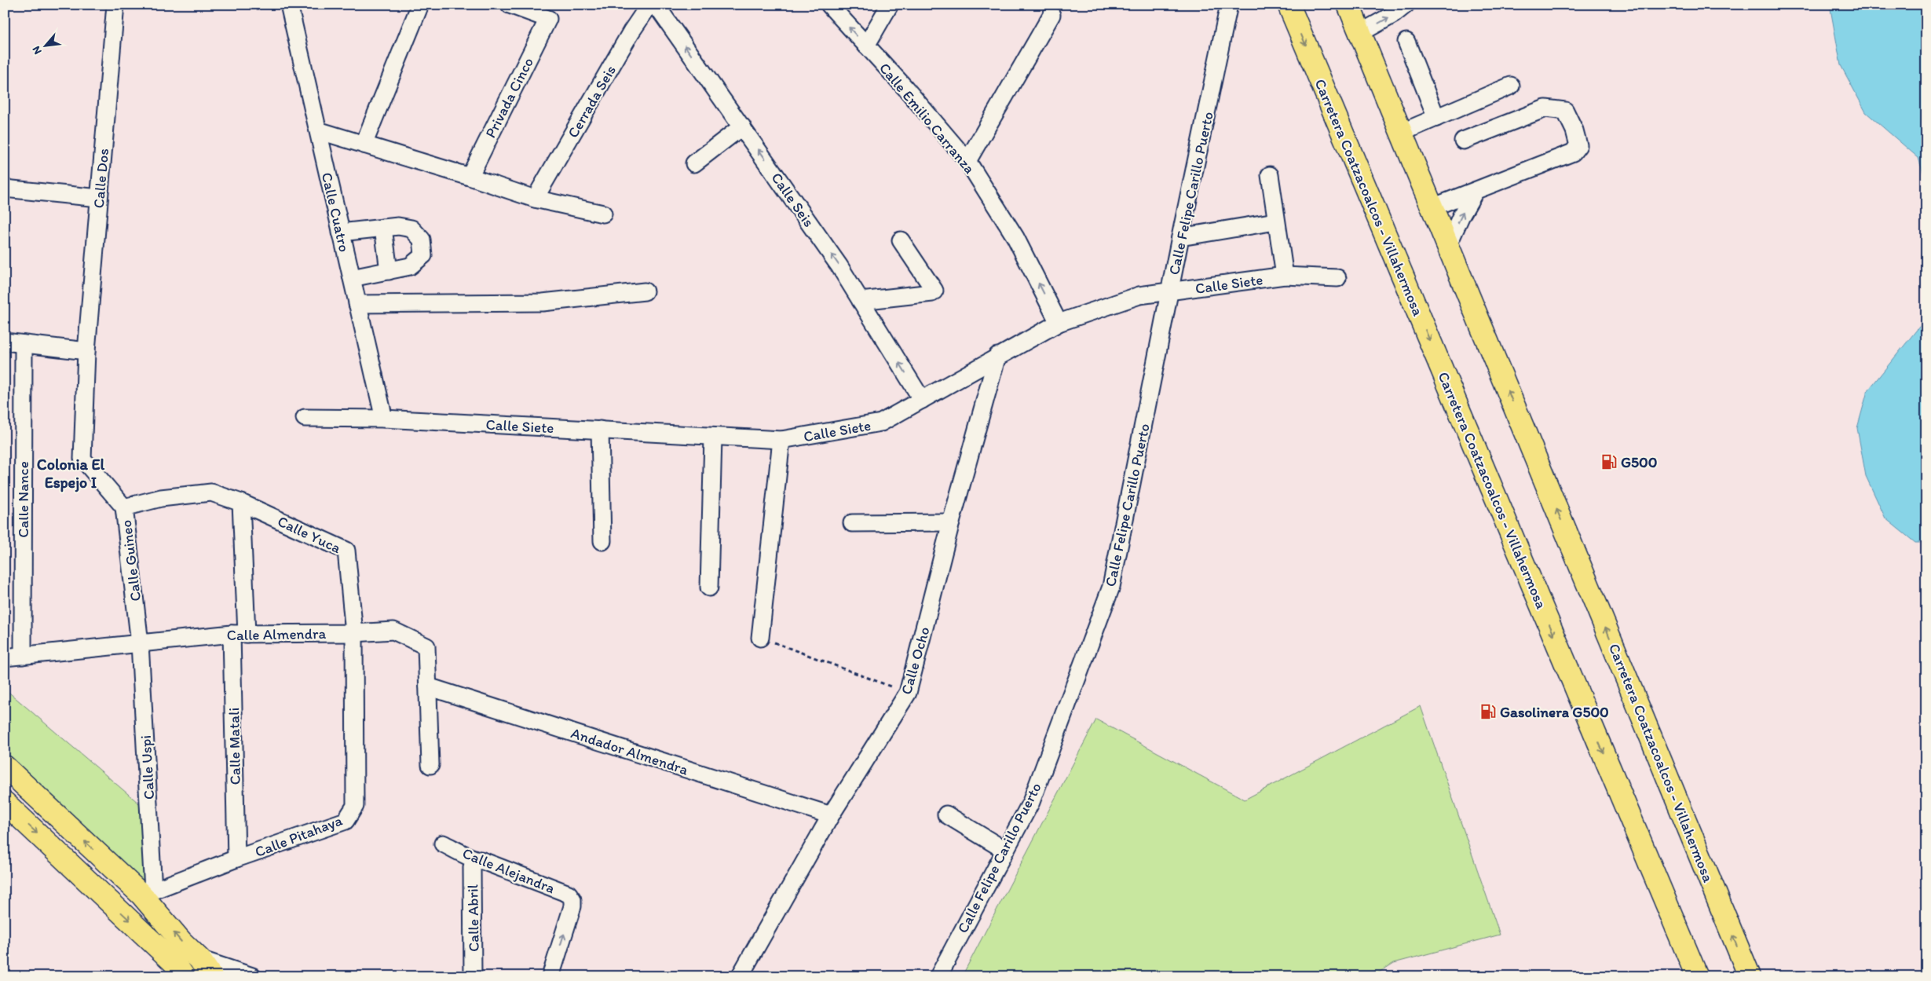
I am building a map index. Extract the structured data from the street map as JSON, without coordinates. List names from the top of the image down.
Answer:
{
  "streets": {
    "main road": ["Carretera Coatzacoalcos - Villahermosa"],
    "street": [
      "Privada Cinco",
      "Cerrada Seis",
      "Calle Emilio Carranza",
      "Calle Dos",
      "Calle Felipe Carillo Puerto",
      "Calle Seis",
      "Calle Cuatro",
      "Calle Siete",
      "Calle Nance",
      "Calle Yuca",
      "Calle Guineo",
      "Calle Almendra",
      "Calle Ocho",
      "Calle Matali",
      "Andador Almendra",
      "Calle Uspi",
      "Calle Pitahaya",
      "Calle Alejandra",
      "Calle Abril"
    ]
  },
  "crossings": [
    ["Calle Emilio Carranza", "Calle Siete"],
    ["Calle Dos", "Calle Guineo"],
    ["Calle Felipe Carillo Puerto", "Calle Siete"],
    ["Calle Seis", "Calle Siete"],
    ["Calle Cuatro", "Calle Siete"],
    ["Calle Siete", "Calle Ocho"],
    ["Calle Nance", "Calle Almendra"],
    ["Calle Yuca", "Calle Almendra"],
    ["Calle Yuca", "Calle Matali"],
    ["Calle Yuca", "Calle Pitahaya"],
    ["Calle Guineo", "Calle Almendra"],
    ["Calle Guineo", "Calle Uspi"],
    ["Calle Almendra", "Calle Matali"],
    ["Calle Almendra", "Andador Almendra"],
    ["Calle Almendra", "Calle Uspi"],
    ["Calle Almendra", "Calle Pitahaya"],
    ["Calle Ocho", "Andador Almendra"],
    ["Calle Matali", "Calle Pitahaya"],
    ["Calle Uspi", "Calle Pitahaya"],
    ["Calle Alejandra", "Calle Abril"]
  ],
  "one_way": ["Calle Emilio Carranza", "Calle Seis"],
  "districts": ["Colonia El Espejo I"],
  "places": {
    "fuel station": ["G500", "Gasolinera G500"]
  },
  "north": "bottom left"
}
